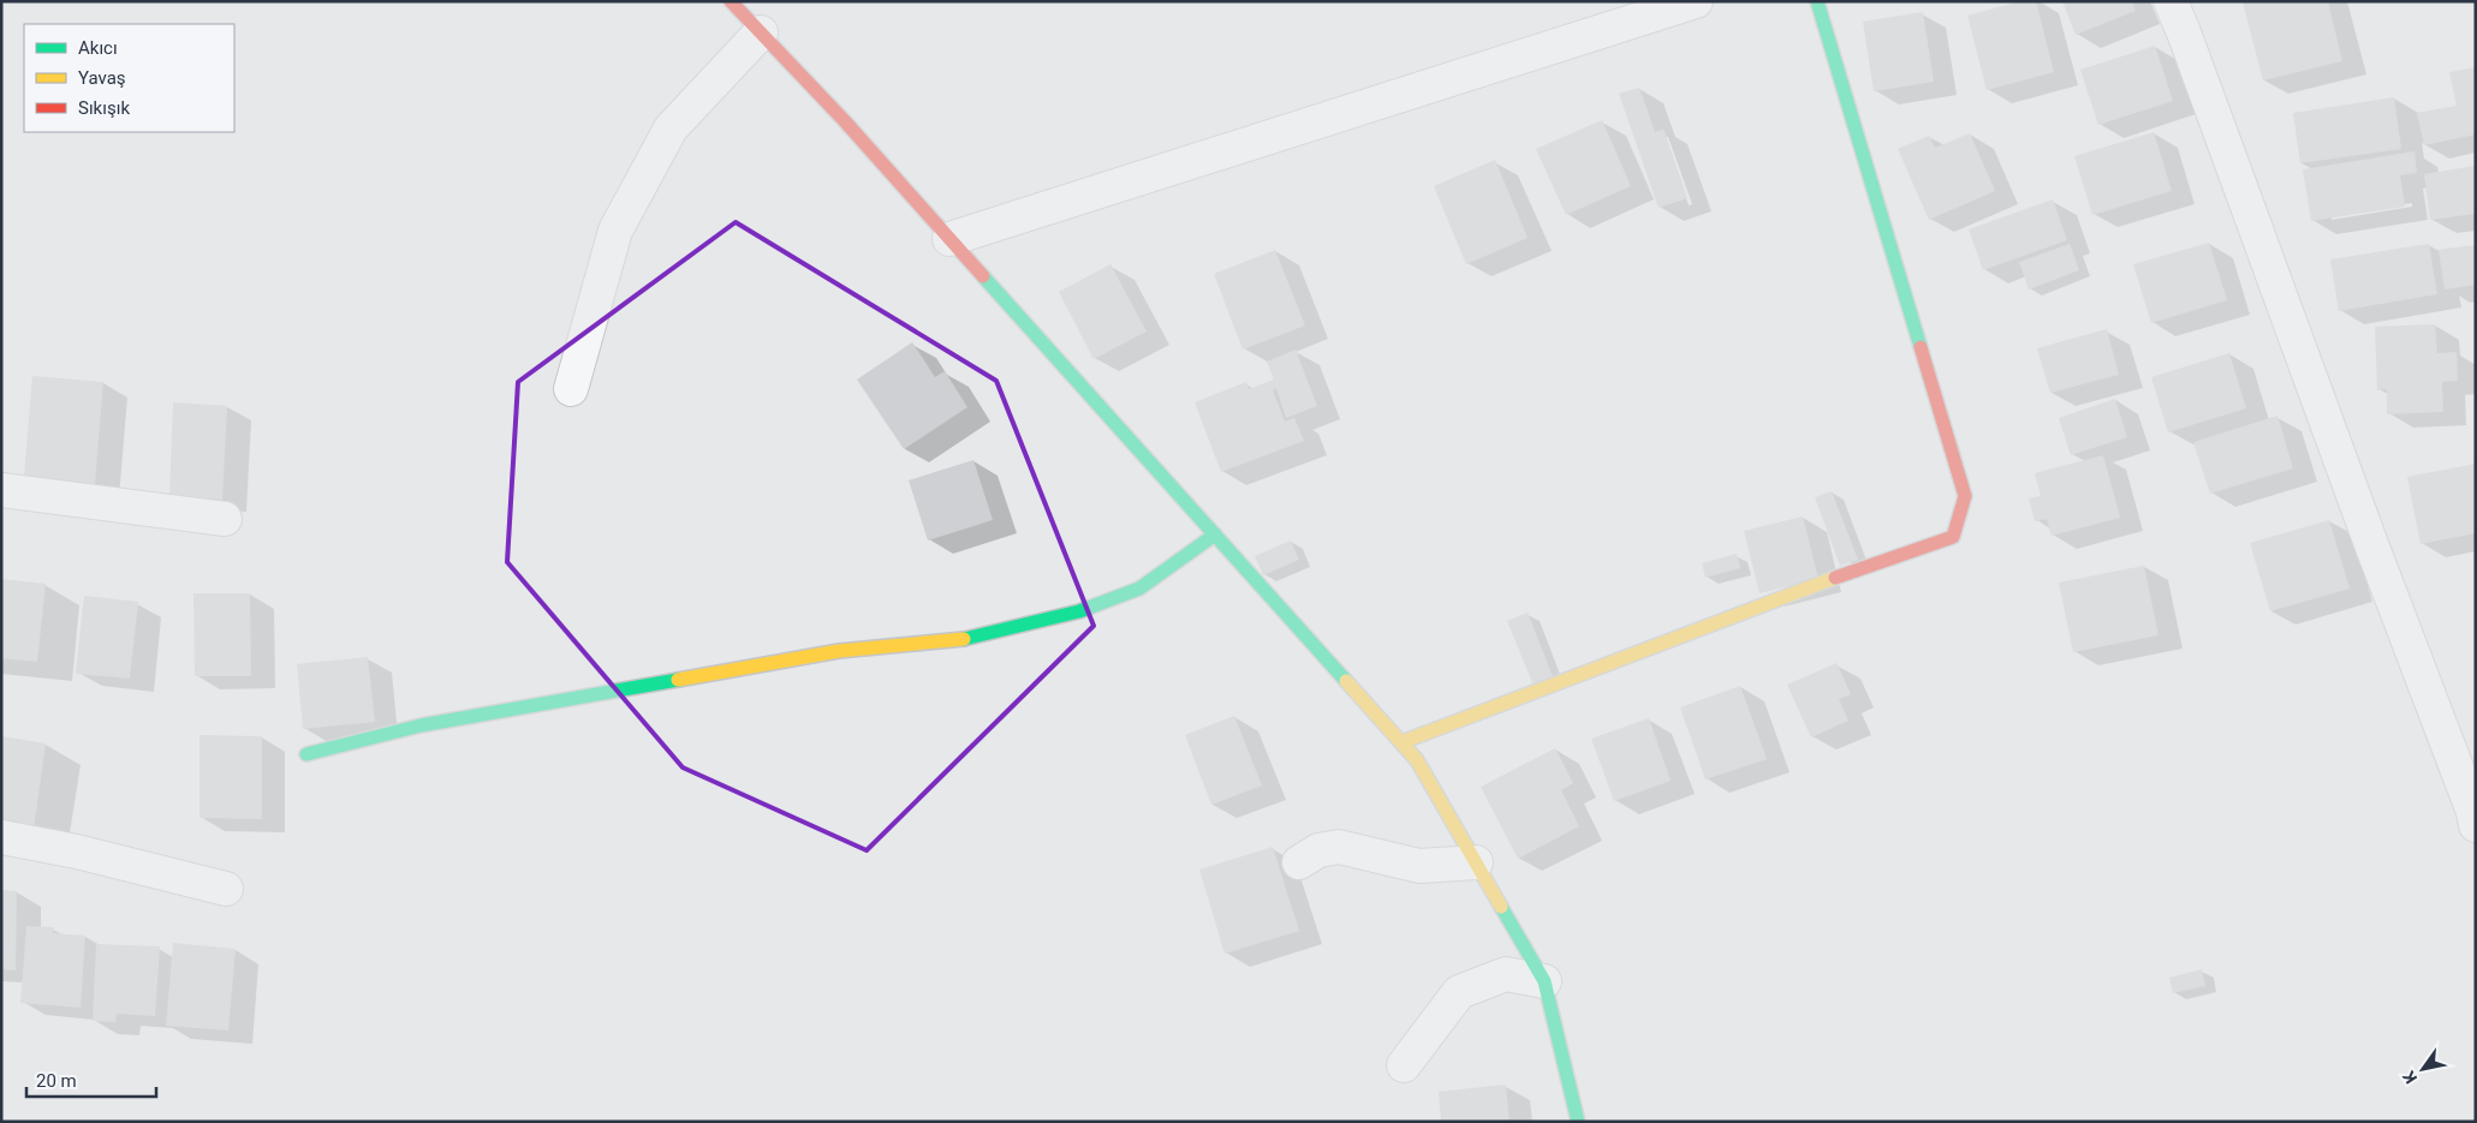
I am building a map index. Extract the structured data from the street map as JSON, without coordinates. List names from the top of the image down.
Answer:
{
  "legend": ["Akıcı", "Yavaş", "Sıkışık"],
  "scale_bar": "20 m",
  "north": "bottom left"
}
